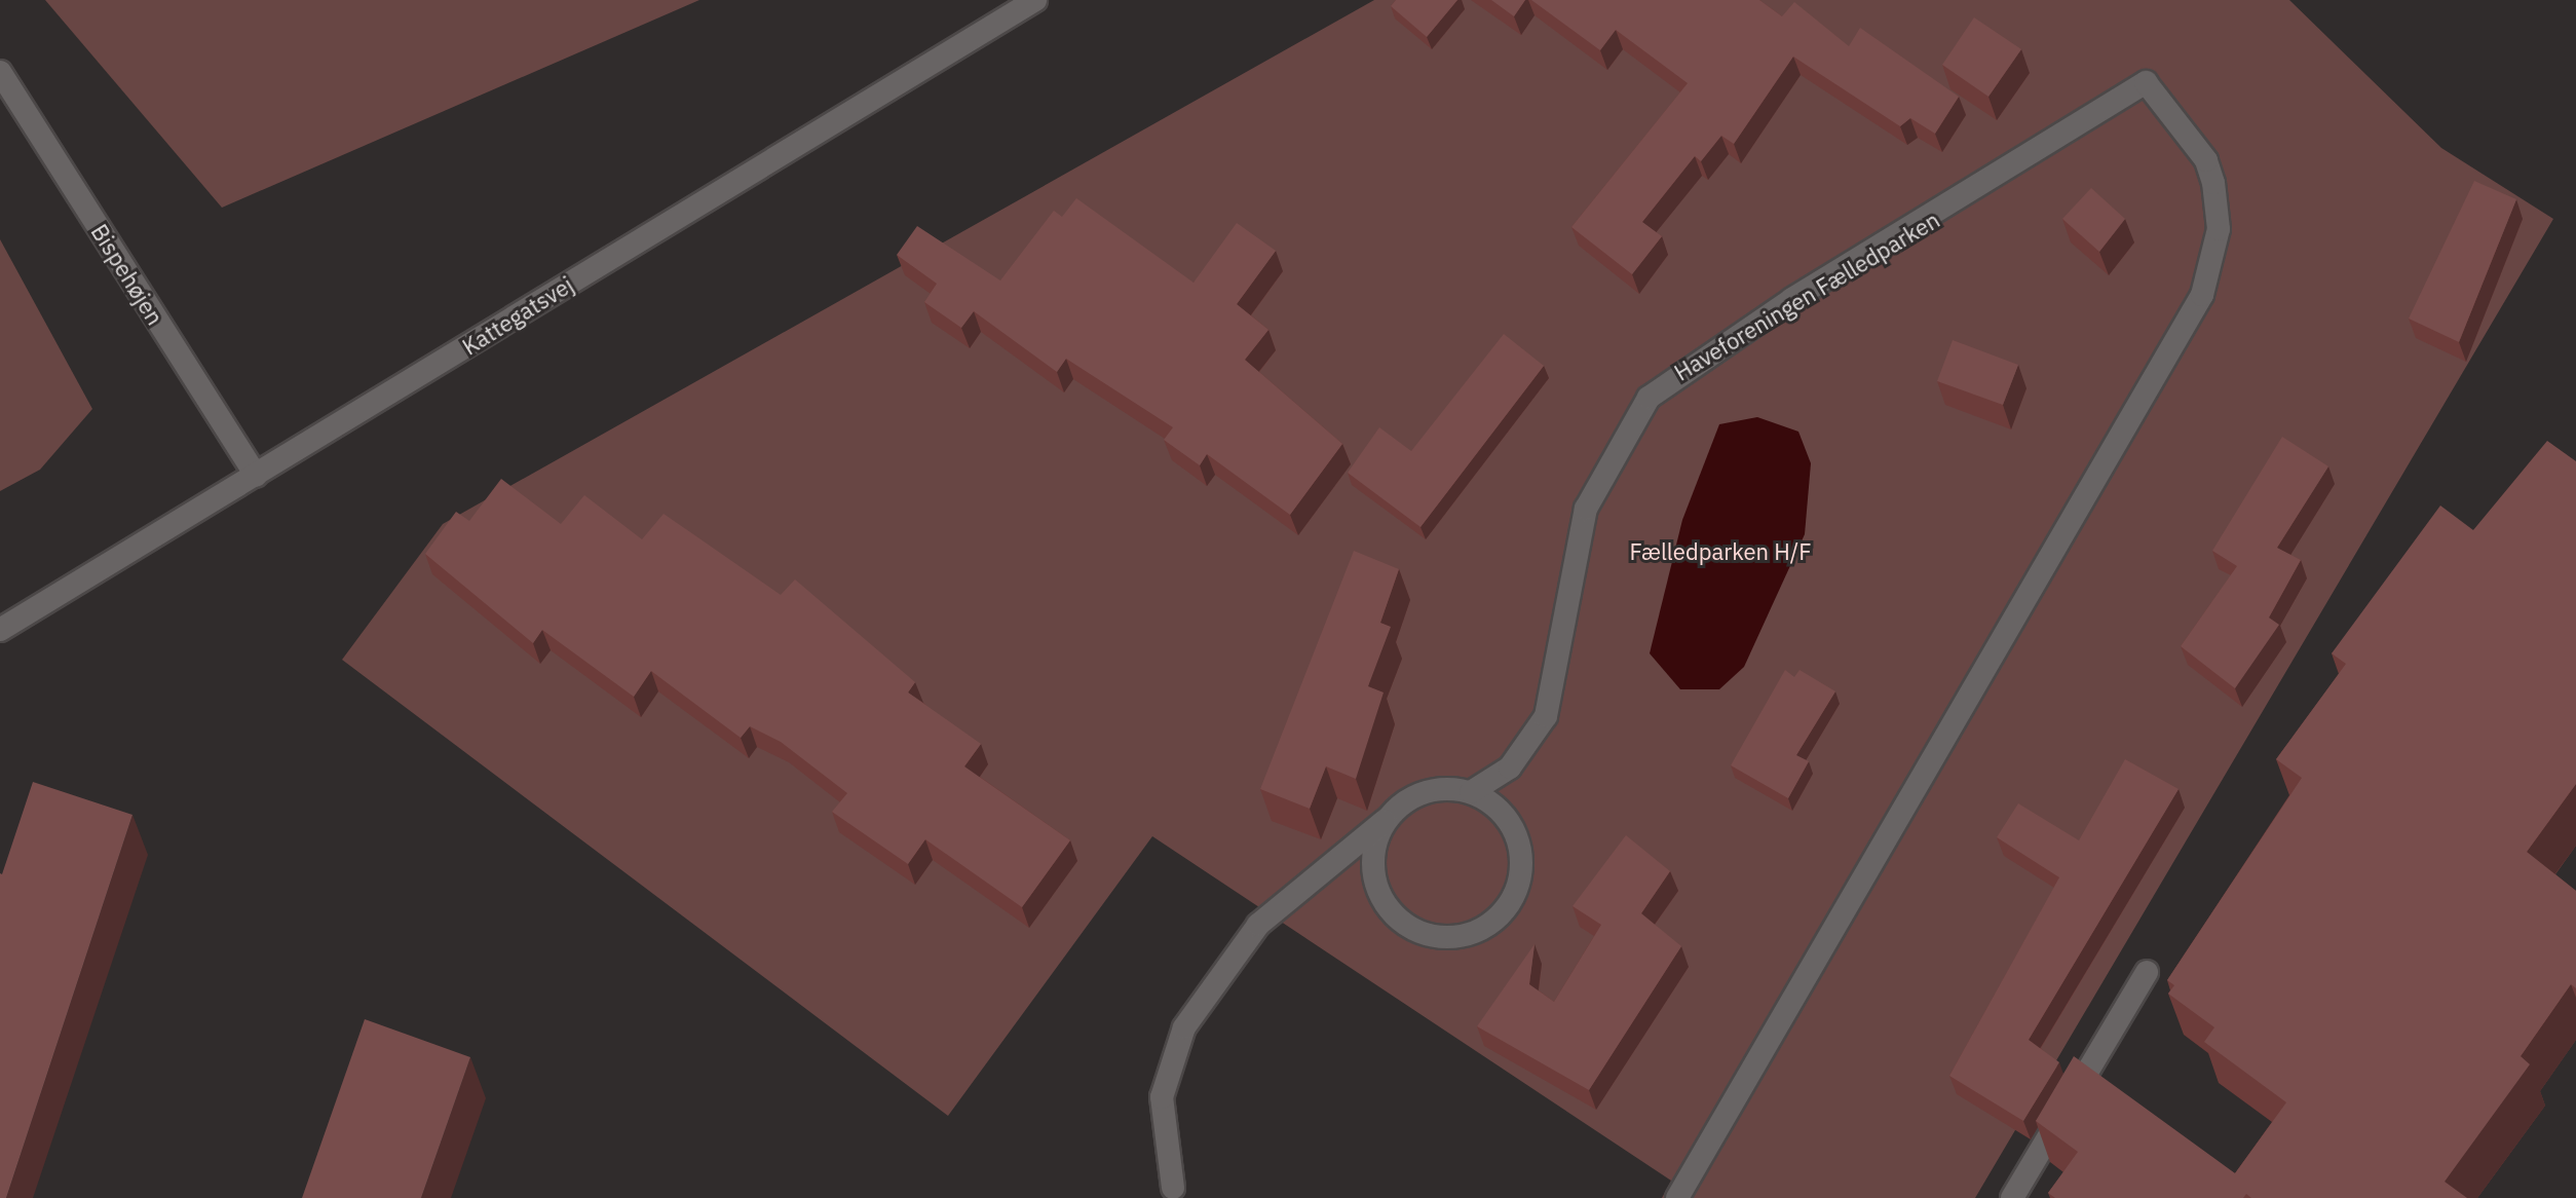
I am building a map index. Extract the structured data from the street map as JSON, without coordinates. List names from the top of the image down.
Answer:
{
  "streets": {
    "street": ["Bispehøjen", "Haveforeningen Fælledparken", "Kattegatsvej"]
  },
  "crossings": [
    ["Bispehøjen", "Kattegatsvej"]
  ],
  "parks": ["Fælledparken H/F"]
}
